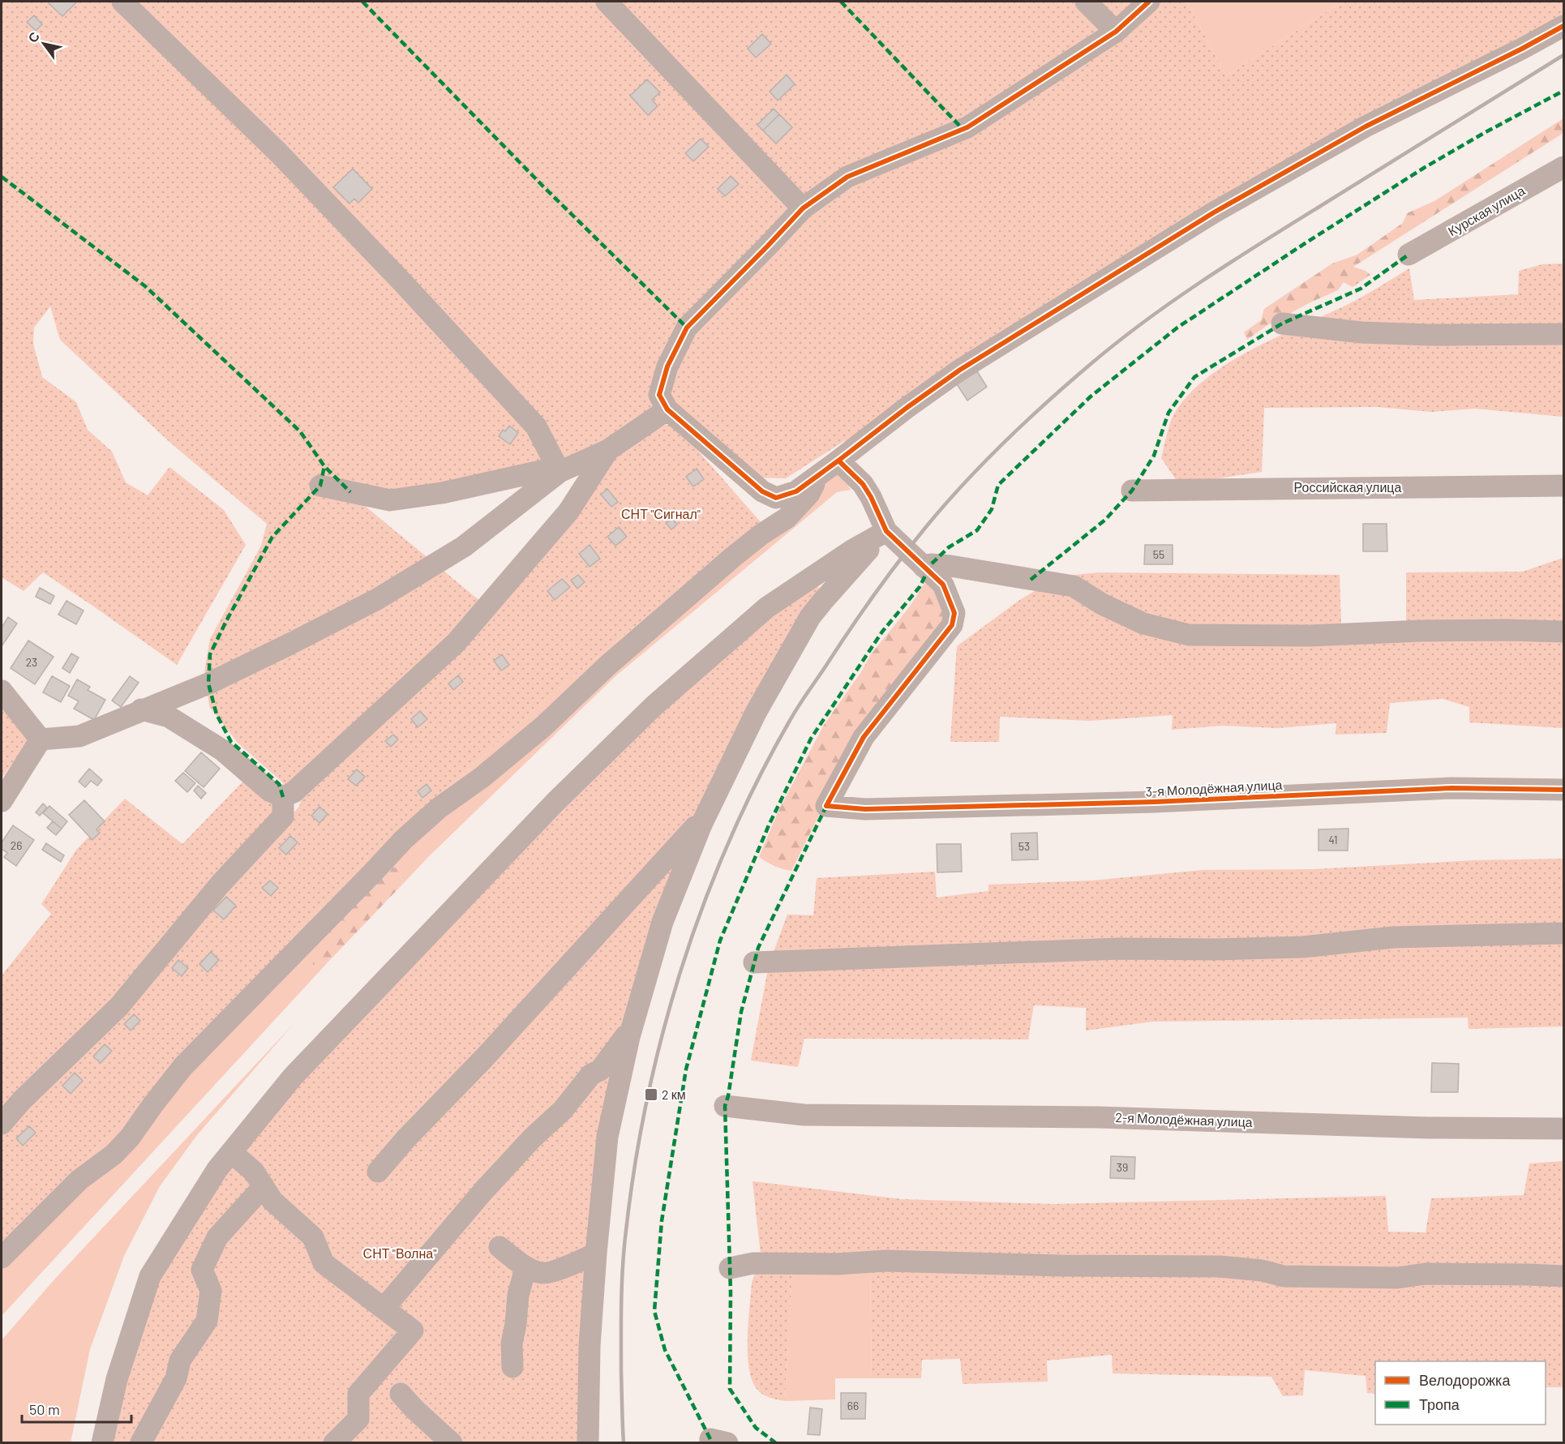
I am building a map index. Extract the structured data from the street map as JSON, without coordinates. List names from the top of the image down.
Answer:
{
  "streets": {
    "street": [
      "Курская улица",
      "Российская улица",
      "3-я Молодёжная улица",
      "2-я Молодёжная улица"
    ]
  },
  "parks": ["СНТ \"Сигнал\"", "СНТ \"Волна\""],
  "places": {
    "transit": ["2 км"]
  },
  "house_numbers": [
    "55",
    "23",
    "41",
    "26",
    "53",
    "39",
    "66"
  ],
  "legend": ["Велодорожка", "Тропа"],
  "scale_bar": "50 m",
  "north": "top left"
}
